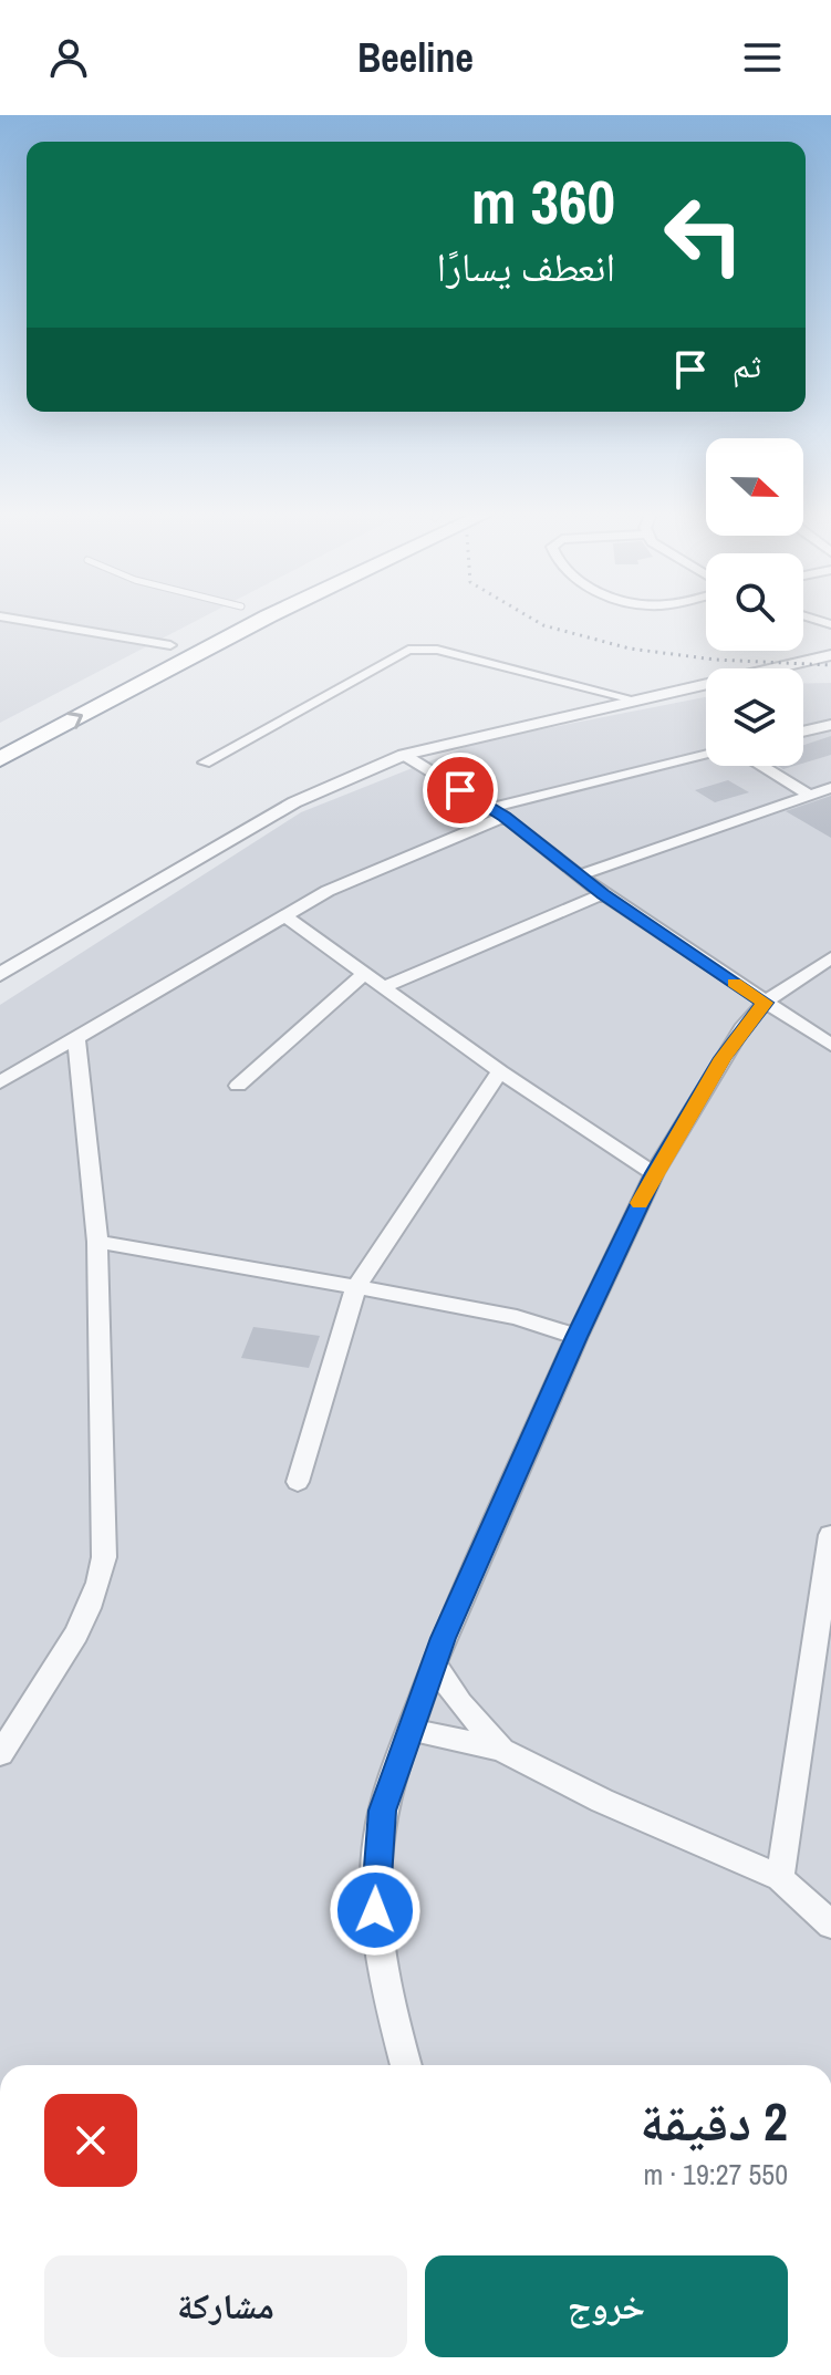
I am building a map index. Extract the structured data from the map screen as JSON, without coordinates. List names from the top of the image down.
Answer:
{
  "north": "right",
  "page": {
    "header": "Beeline",
    "turn": ["360 m", "انعطف يسارًا"],
    "then": "ثم",
    "heading": ["2 دقيقة", "550 m · 19:27"],
    "buttons": ["خروج", "مشاركة"]
  }
}
